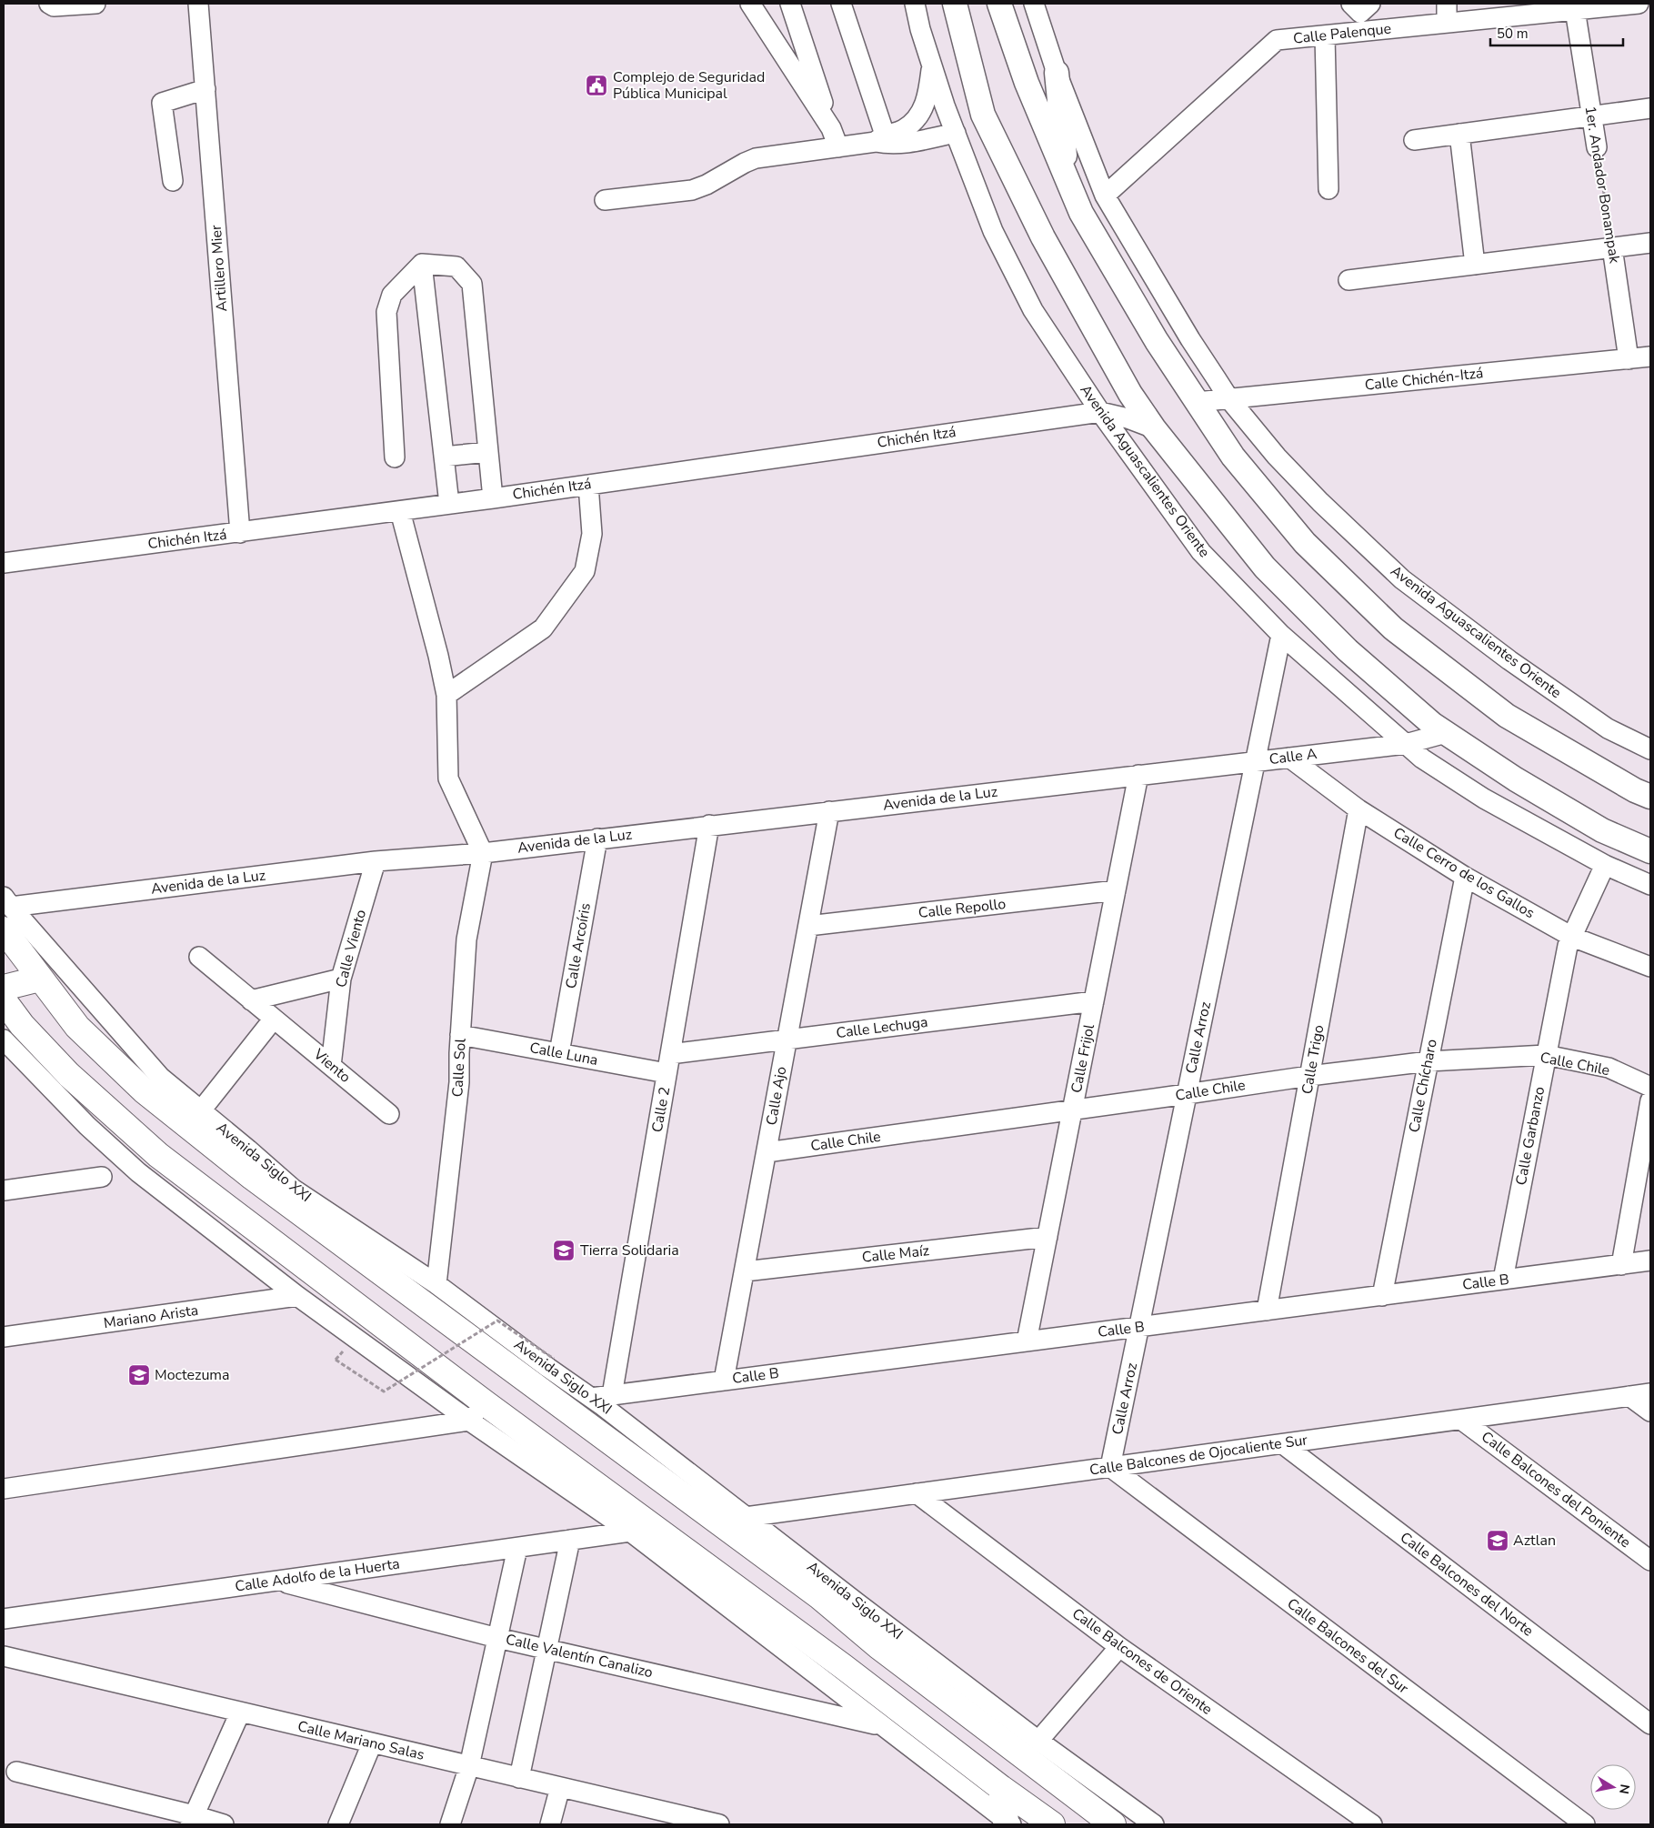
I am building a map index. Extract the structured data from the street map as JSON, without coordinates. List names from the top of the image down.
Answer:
{
  "streets": {
    "highway": ["Avenida Siglo XXI"],
    "street": [
      "Calle Palenque",
      "1er. Andador Bonampak",
      "Artillero Mier",
      "Calle Chichén-Itzá",
      "Chichén Itzá",
      "Avenida Aguascalientes Oriente",
      "Calle A",
      "Avenida de la Luz",
      "Calle Cerro de los Gallos",
      "Calle Repollo",
      "Calle Arcoíris",
      "Calle Viento",
      "Calle Lechuga",
      "Calle Arroz",
      "Calle Luna",
      "Calle Frijol",
      "Calle Trigo",
      "Calle Chile",
      "Viento",
      "Calle Sol",
      "Calle Chícharo",
      "Calle Ajo",
      "Calle 2",
      "Calle Garbanzo",
      "Calle Maíz",
      "Calle B",
      "Mariano Arista",
      "Calle Balcones de Ojocaliente Sur",
      "Calle Balcones del Poniente",
      "Calle Adolfo de la Huerta",
      "Calle Balcones del Norte",
      "Calle Balcones del Sur",
      "Calle Valentín Canalizo",
      "Calle Balcones de Oriente",
      "Calle Mariano Salas"
    ]
  },
  "crossings": [
    ["Calle Palenque", "1er. Andador Bonampak"],
    ["Calle Palenque", "Avenida Aguascalientes Oriente"],
    ["1er. Andador Bonampak", "Calle Chichén-Itzá"],
    ["Artillero Mier", "Chichén Itzá"],
    ["Calle Chichén-Itzá", "Avenida Aguascalientes Oriente"],
    ["Chichén Itzá", "Avenida Aguascalientes Oriente"],
    ["Avenida Aguascalientes Oriente", "Calle A"],
    ["Avenida Aguascalientes Oriente", "Calle Arroz"],
    ["Avenida Aguascalientes Oriente", "Calle Garbanzo"],
    ["Calle A", "Avenida de la Luz"],
    ["Calle A", "Calle Cerro de los Gallos"],
    ["Calle A", "Calle Arroz"],
    ["Calle A", "Calle Frijol"],
    ["Avenida de la Luz", "Calle Arcoíris"],
    ["Avenida de la Luz", "Calle Viento"],
    ["Avenida de la Luz", "Calle Frijol"],
    ["Avenida de la Luz", "Calle Sol"],
    ["Avenida de la Luz", "Calle Ajo"],
    ["Avenida de la Luz", "Calle 2"],
    ["Avenida de la Luz", "Avenida Siglo XXI"],
    ["Calle Cerro de los Gallos", "Calle Trigo"],
    ["Calle Cerro de los Gallos", "Calle Chícharo"],
    ["Calle Cerro de los Gallos", "Calle Garbanzo"],
    ["Calle Repollo", "Calle Frijol"],
    ["Calle Repollo", "Calle Ajo"],
    ["Calle Arcoíris", "Calle Luna"],
    ["Calle Viento", "Viento"],
    ["Calle Lechuga", "Calle Frijol"],
    ["Calle Lechuga", "Calle Ajo"],
    ["Calle Lechuga", "Calle 2"],
    ["Calle Arroz", "Calle Chile"],
    ["Calle Arroz", "Calle B"],
    ["Calle Arroz", "Calle Balcones de Ojocaliente Sur"],
    ["Calle Arroz", "Calle Balcones del Sur"],
    ["Calle Luna", "Calle Sol"],
    ["Calle Luna", "Calle 2"],
    ["Calle Frijol", "Calle Chile"],
    ["Calle Frijol", "Calle Maíz"],
    ["Calle Frijol", "Calle B"],
    ["Calle Trigo", "Calle Chile"],
    ["Calle Trigo", "Calle B"],
    ["Calle Chile", "Calle Chícharo"],
    ["Calle Chile", "Calle Ajo"],
    ["Calle Chile", "Calle Garbanzo"],
    ["Calle Sol", "Avenida Siglo XXI"],
    ["Calle Chícharo", "Calle B"],
    ["Calle Ajo", "Calle Maíz"],
    ["Calle Ajo", "Calle B"],
    ["Calle 2", "Calle B"],
    ["Calle Garbanzo", "Calle B"],
    ["Avenida Siglo XXI", "Calle B"],
    ["Avenida Siglo XXI", "Calle Balcones de Ojocaliente Sur"],
    ["Calle Balcones de Ojocaliente Sur", "Calle Balcones del Poniente"],
    ["Calle Balcones de Ojocaliente Sur", "Calle Balcones del Norte"],
    ["Calle Balcones de Ojocaliente Sur", "Calle Balcones del Sur"],
    ["Calle Balcones de Ojocaliente Sur", "Calle Balcones de Oriente"],
    ["Calle Adolfo de la Huerta", "Calle Valentín Canalizo"]
  ],
  "places": {
    "public building": ["Complejo de Seguridad Pública Municipal"],
    "school or university": ["Tierra Solidaria", "Moctezuma", "Aztlan"]
  },
  "scale_bar": "50 m",
  "north": "right"
}
